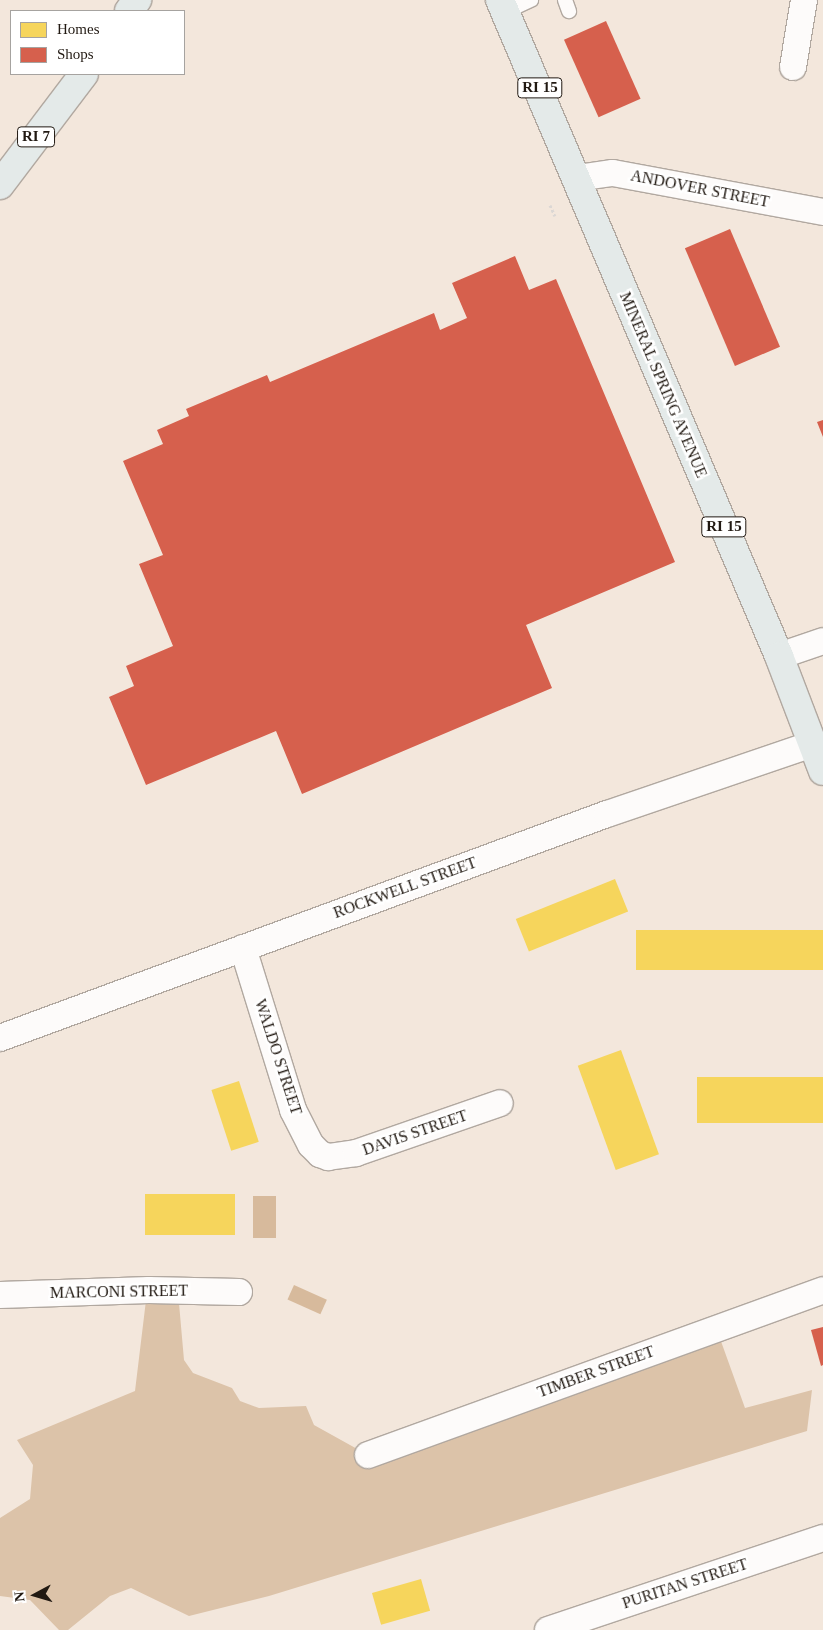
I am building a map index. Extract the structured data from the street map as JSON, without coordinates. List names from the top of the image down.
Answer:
{
  "streets": {
    "main road": ["RI 15", "RI 7", "MINERAL SPRING AVENUE"],
    "street": [
      "ANDOVER STREET",
      "ROCKWELL STREET",
      "WALDO STREET",
      "DAVIS STREET",
      "MARCONI STREET",
      "TIMBER STREET",
      "PURITAN STREET"
    ]
  },
  "crossings": [
    ["ANDOVER STREET", "MINERAL SPRING AVENUE"],
    ["MINERAL SPRING AVENUE", "ROCKWELL STREET"],
    ["ROCKWELL STREET", "WALDO STREET"],
    ["WALDO STREET", "DAVIS STREET"]
  ],
  "legend": ["Homes", "Shops"],
  "north": "left"
}
